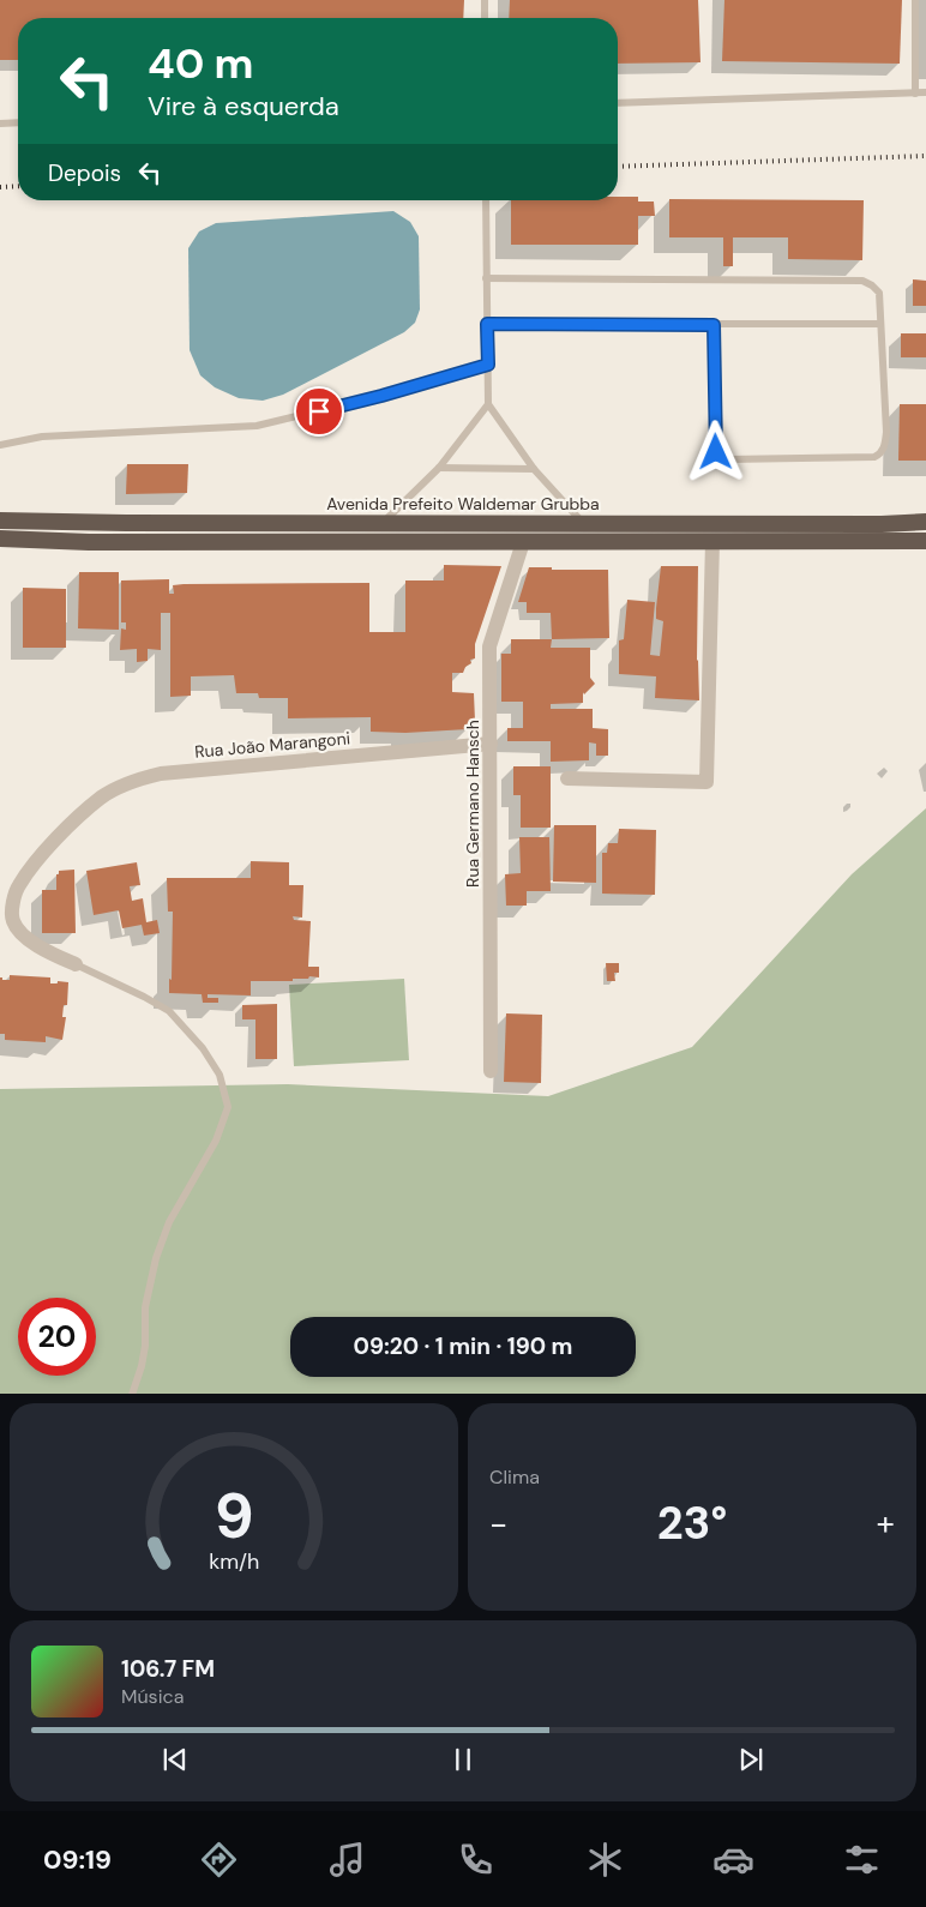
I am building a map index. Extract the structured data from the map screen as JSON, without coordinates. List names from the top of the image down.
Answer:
{
  "streets": {
    "highway": ["Avenida Prefeito Waldemar Grubba"],
    "street": ["Rua João Marangoni", "Rua Germano Hansch"]
  },
  "crossings": [
    ["Rua João Marangoni", "Rua Germano Hansch"]
  ],
  "page": {
    "turn": ["40 m", "Vire à esquerda"],
    "then": "Depois",
    "limit": "20",
    "trip": "09:20 · 1 min · 190 m",
    "tile": "Clima",
    "heat": ["−", "23°", "+"],
    "song": ["106.7 FM", "Música"],
    "tabs": "09:19",
    "gauge": ["9", "km/h"]
  }
}
